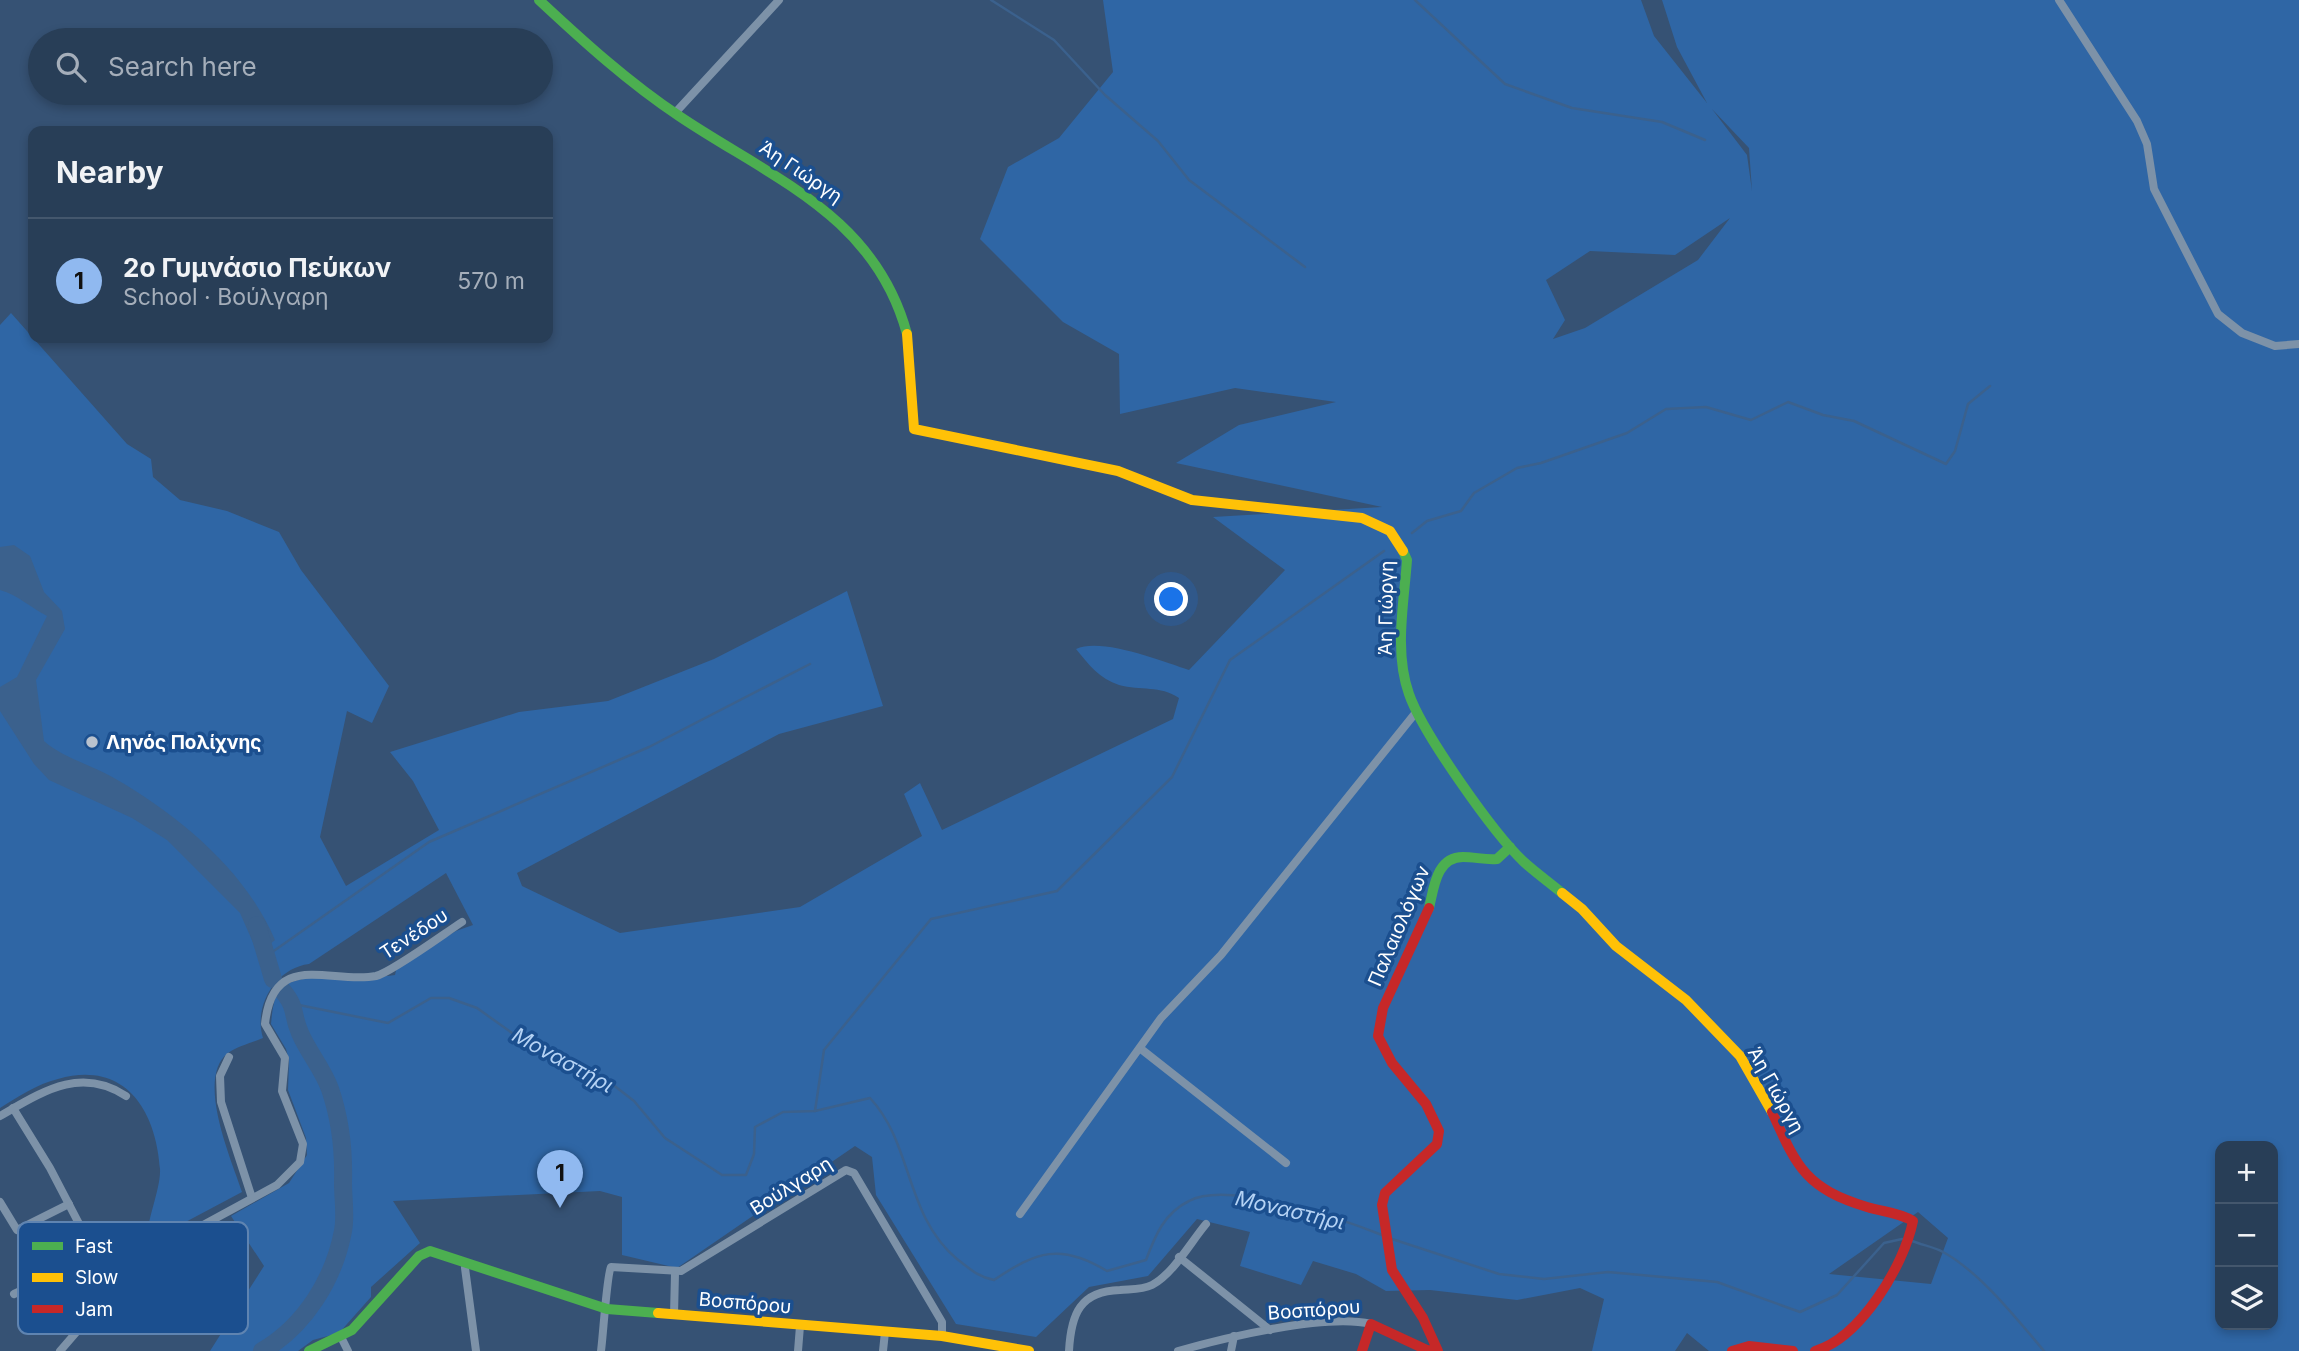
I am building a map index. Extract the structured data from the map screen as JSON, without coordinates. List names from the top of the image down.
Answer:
{
  "streets": {
    "street": [
      "Άη Γιώργη",
      "Παλαιολόγων",
      "Τενέδου",
      "Βούλγαρη",
      "Βοσπόρου"
    ]
  },
  "crossings": [
    ["Άη Γιώργη", "Παλαιολόγων"],
    ["Βούλγαρη", "Βοσπόρου"]
  ],
  "water": ["Μοναστήρι"],
  "places": ["Ληνός Πολίχνης"],
  "legend": ["Fast", "Slow", "Jam"],
  "page": {
    "search": "Search here",
    "heading": "Nearby",
    "list": [
      {
        "mark": "1",
        "name": "2ο Γυμνάσιο Πεύκων",
        "note": "School · Βούλγαρη",
        "value": "570 m"
      }
    ],
    "map_buttons": ["+", "−"],
    "pins": "1"
  }
}
